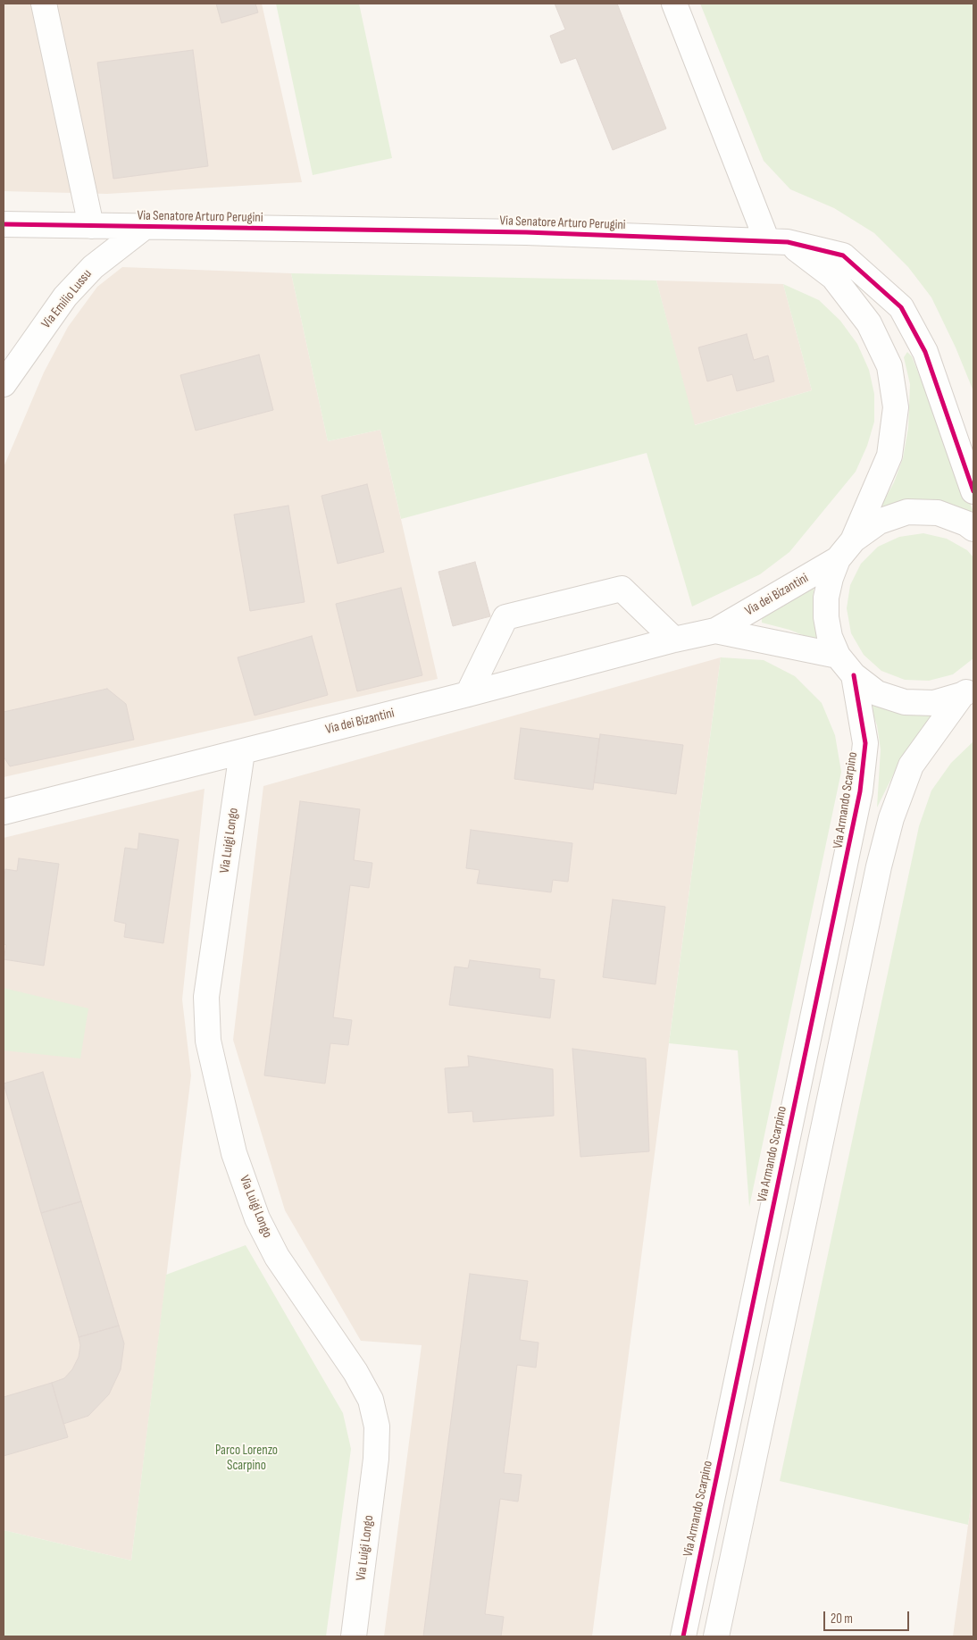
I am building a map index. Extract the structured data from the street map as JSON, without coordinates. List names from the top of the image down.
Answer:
{
  "streets": {
    "street": [
      "Via Senatore Arturo Perugini",
      "Via Emilio Lussu",
      "Via dei Bizantini",
      "Via Armando Scarpino",
      "Via Luigi Longo"
    ]
  },
  "crossings": [
    ["Via Senatore Arturo Perugini", "Via Emilio Lussu"],
    ["Via dei Bizantini", "Via Luigi Longo"]
  ],
  "parks": ["Parco Lorenzo Scarpino"],
  "scale_bar": "20 m"
}
